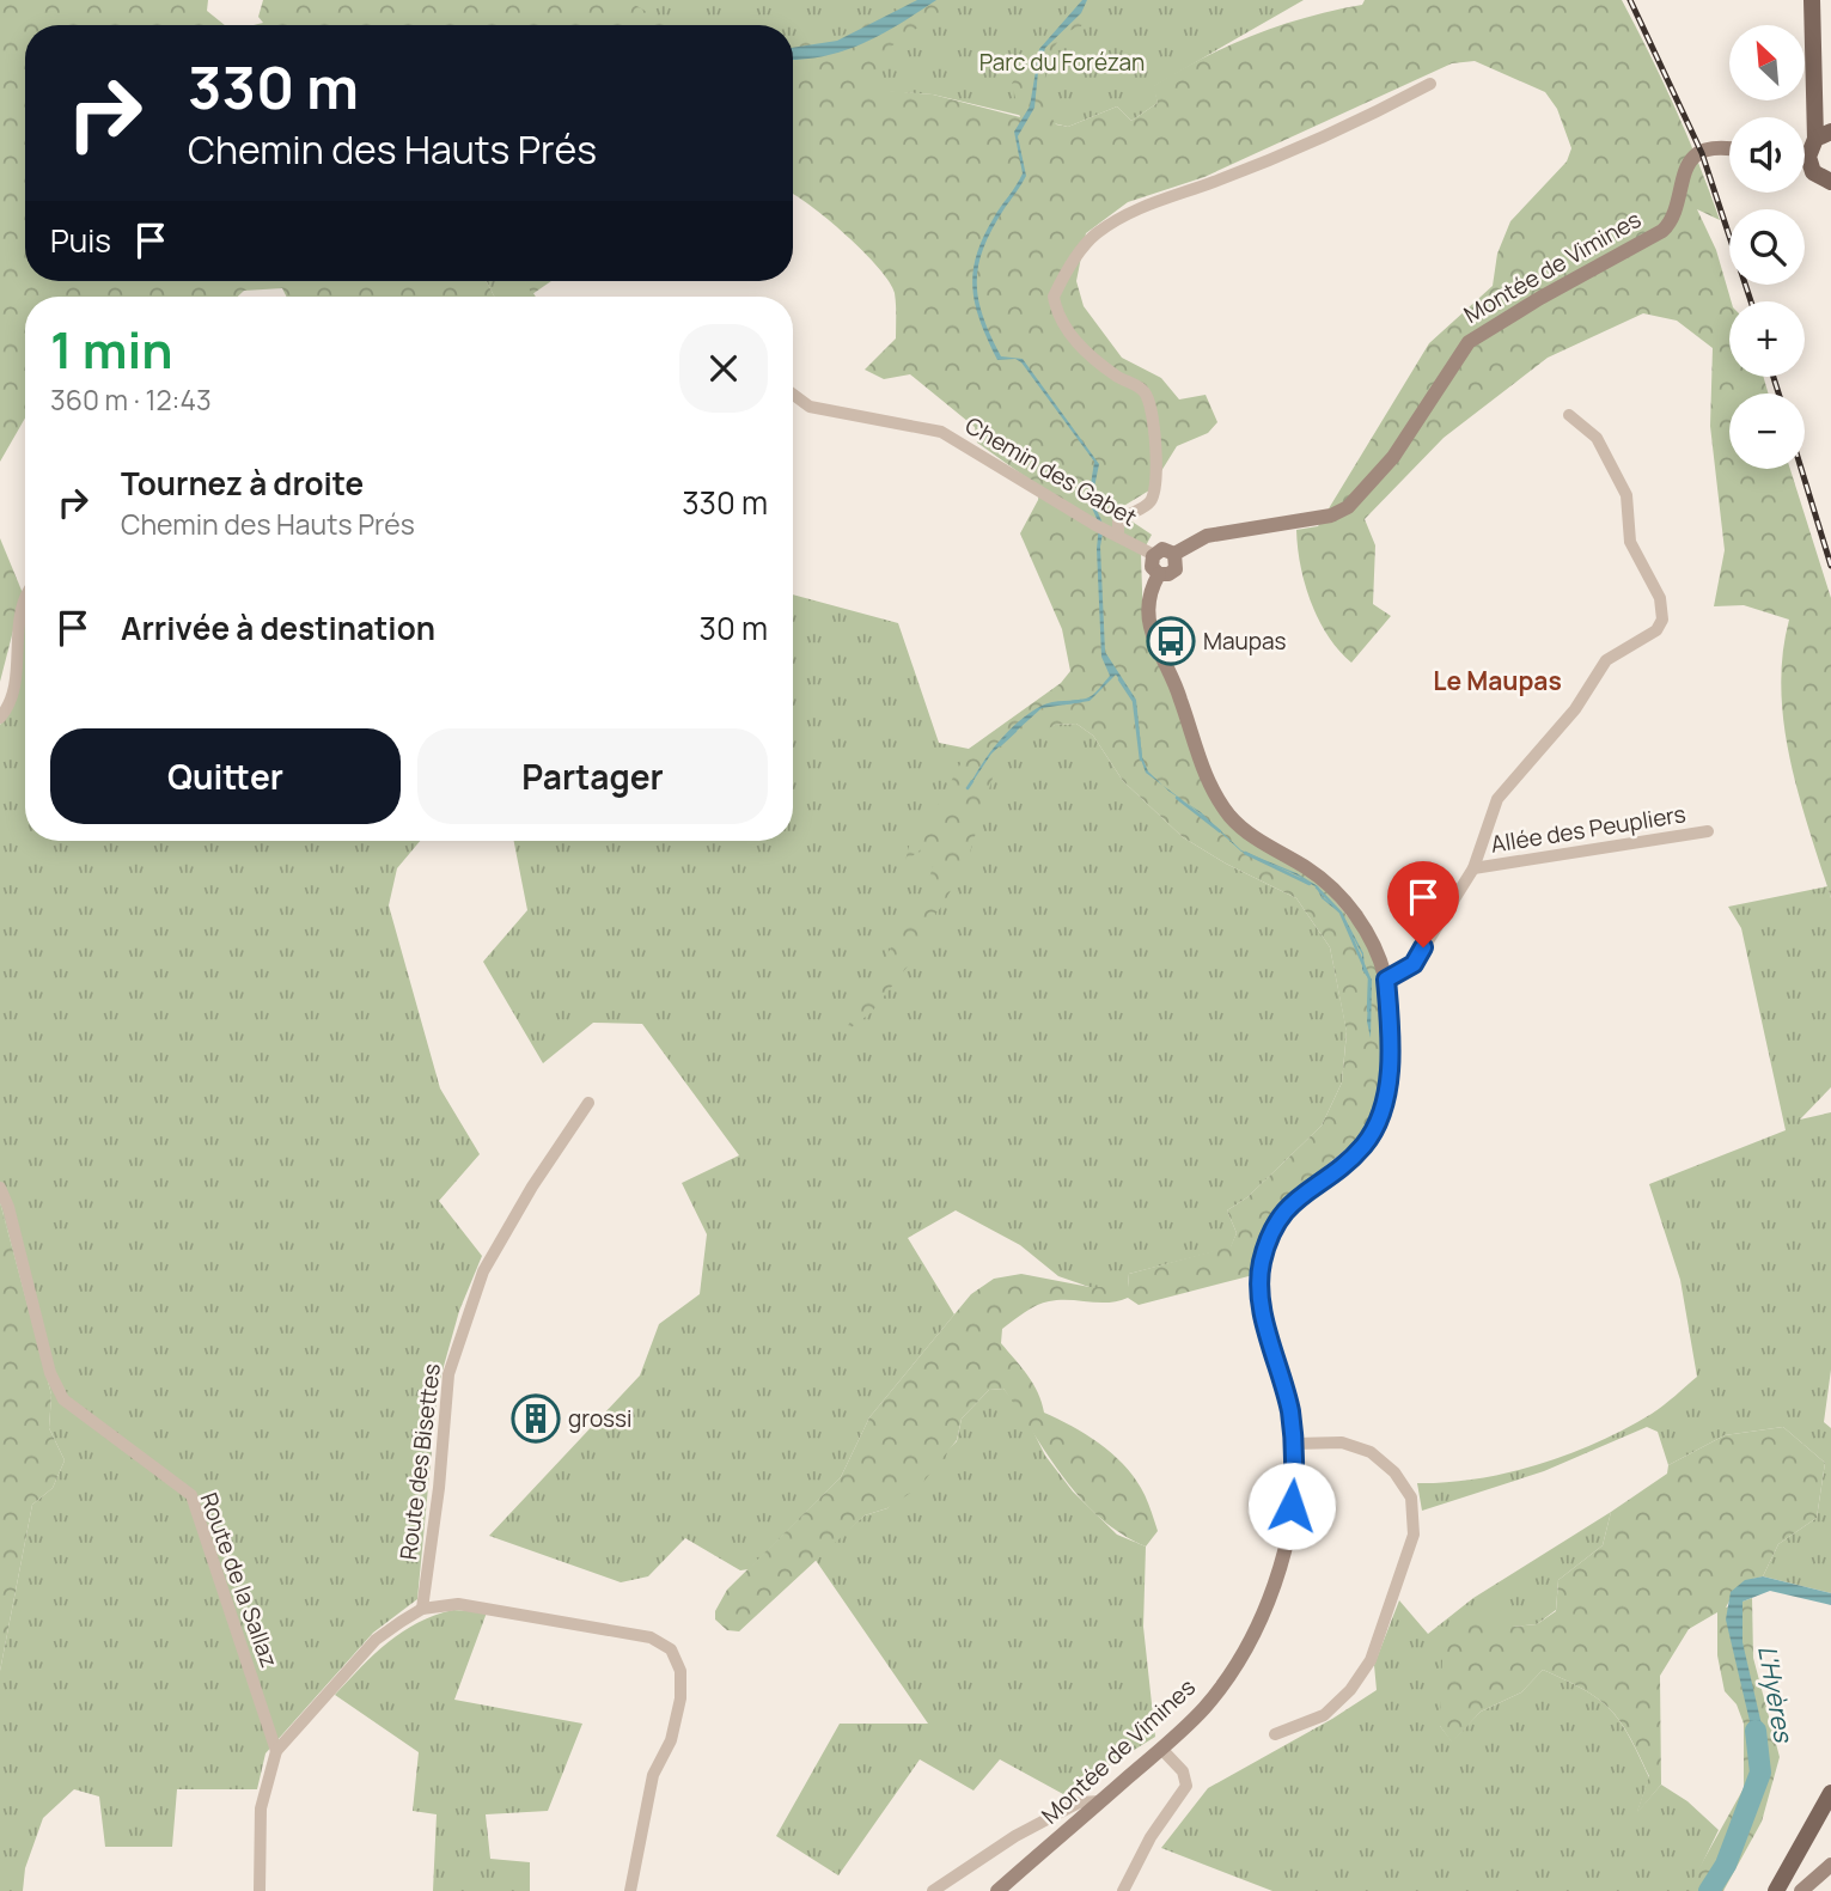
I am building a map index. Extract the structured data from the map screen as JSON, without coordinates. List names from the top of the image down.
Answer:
{
  "streets": {
    "street": [
      "Montée de Vimines",
      "Chemin des Gabet",
      "Allée des Peupliers",
      "Route des Bisettes",
      "Route de la Sallaz"
    ]
  },
  "crossings": [
    ["Montée de Vimines", "Chemin des Gabet"]
  ],
  "districts": ["Le Maupas"],
  "water": ["L'Hyères"],
  "parks": ["Parc du Forézan"],
  "places": {
    "bus stop": ["Maupas"],
    "building": ["grossi"]
  },
  "north": "top left",
  "page": {
    "map_buttons": ["+", "−"],
    "turn": ["330 m", "Chemin des Hauts Prés"],
    "then": "Puis",
    "heading": ["1 min", "360 m · 12:43"],
    "list": [
      {
        "name": "Tournez à droite",
        "note": "Chemin des Hauts Prés",
        "value": "330 m"
      },
      {
        "name": "Arrivée à destination",
        "value": "30 m"
      }
    ],
    "buttons": ["Quitter", "Partager"]
  }
}
